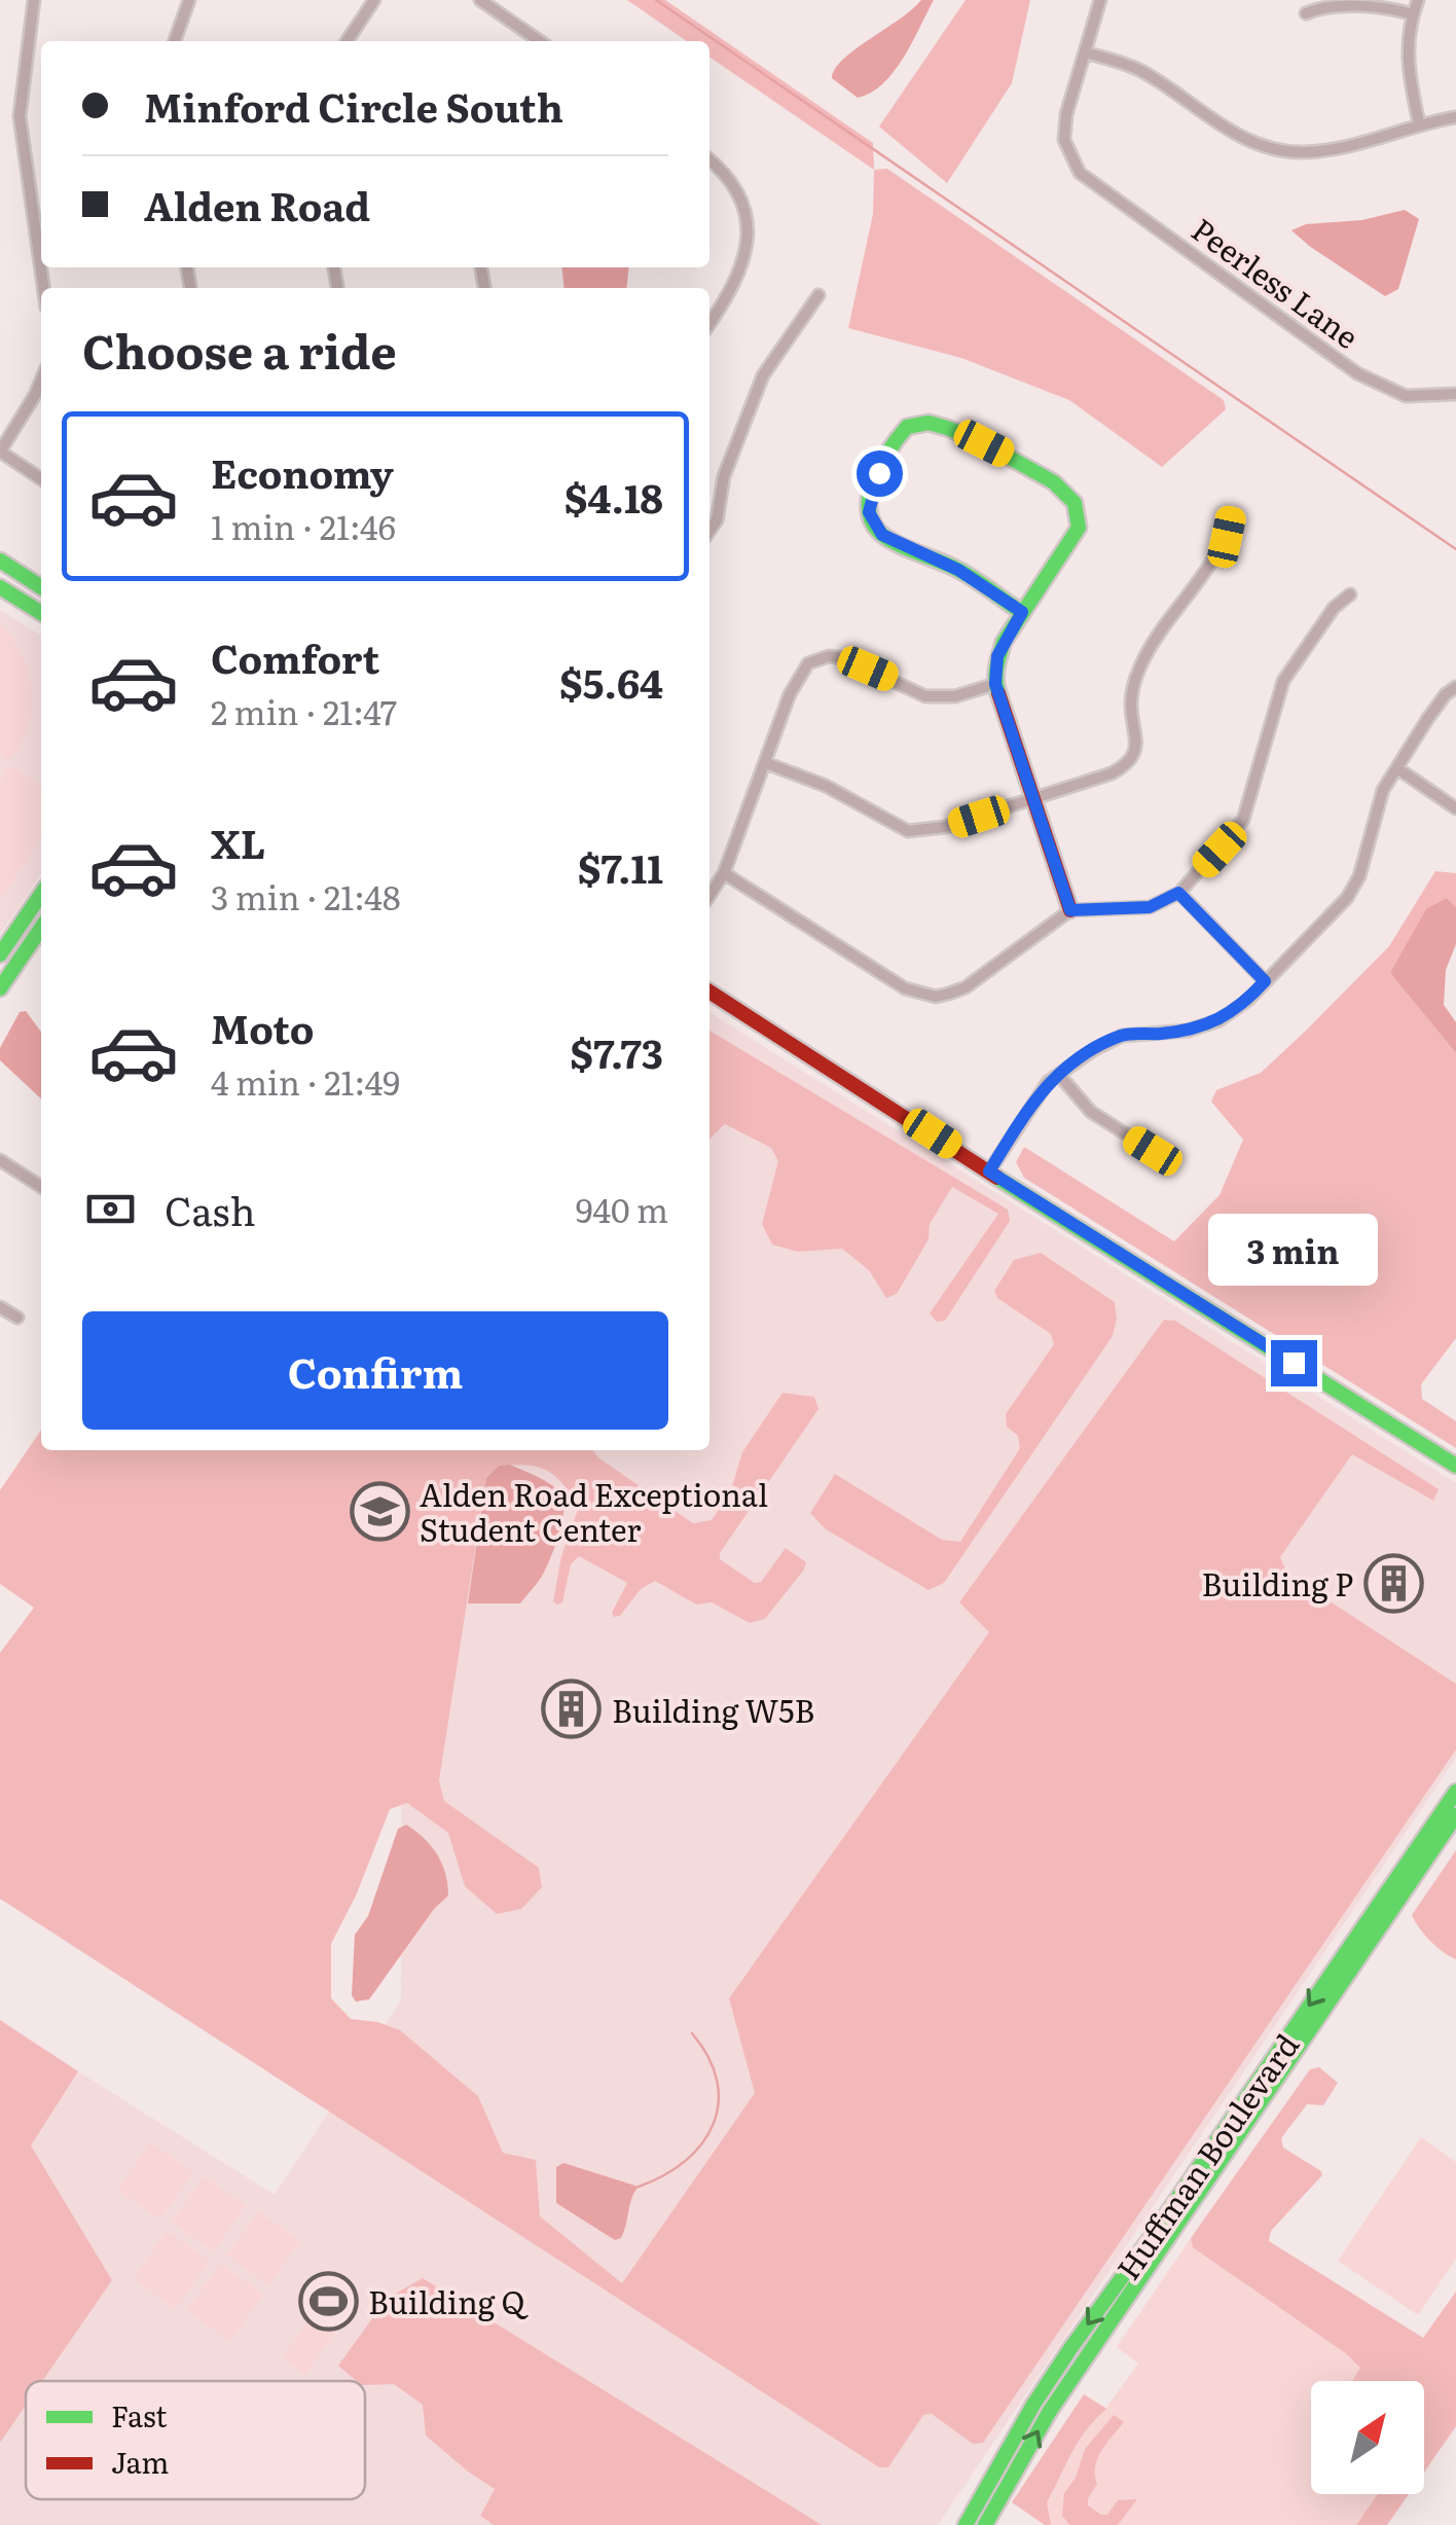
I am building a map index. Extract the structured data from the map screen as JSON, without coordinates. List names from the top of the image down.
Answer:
{
  "streets": {
    "street": ["Peerless Lane", "Huffman Boulevard"]
  },
  "places": {
    "school or university": ["Alden Road Exceptional Student Center"],
    "building": ["Building P", "Building W5B"],
    "sports": ["Building Q"]
  },
  "legend": ["Fast", "Jam"],
  "north": "top right",
  "page": {
    "banner": ["Minford Circle South", "Alden Road"],
    "heading": "Choose a ride",
    "list": [
      {
        "name": "Economy",
        "note": "1 min · 21:46",
        "value": "$4.18"
      },
      {
        "name": "Comfort",
        "note": "2 min · 21:47",
        "value": "$5.64"
      },
      {
        "name": "XL",
        "note": "3 min · 21:48",
        "value": "$7.11"
      },
      {
        "name": "Moto",
        "note": "4 min · 21:49",
        "value": "$7.73"
      }
    ],
    "pay": ["Cash", "940 m"],
    "bubble": "3 min",
    "buttons": "Confirm"
  }
}
